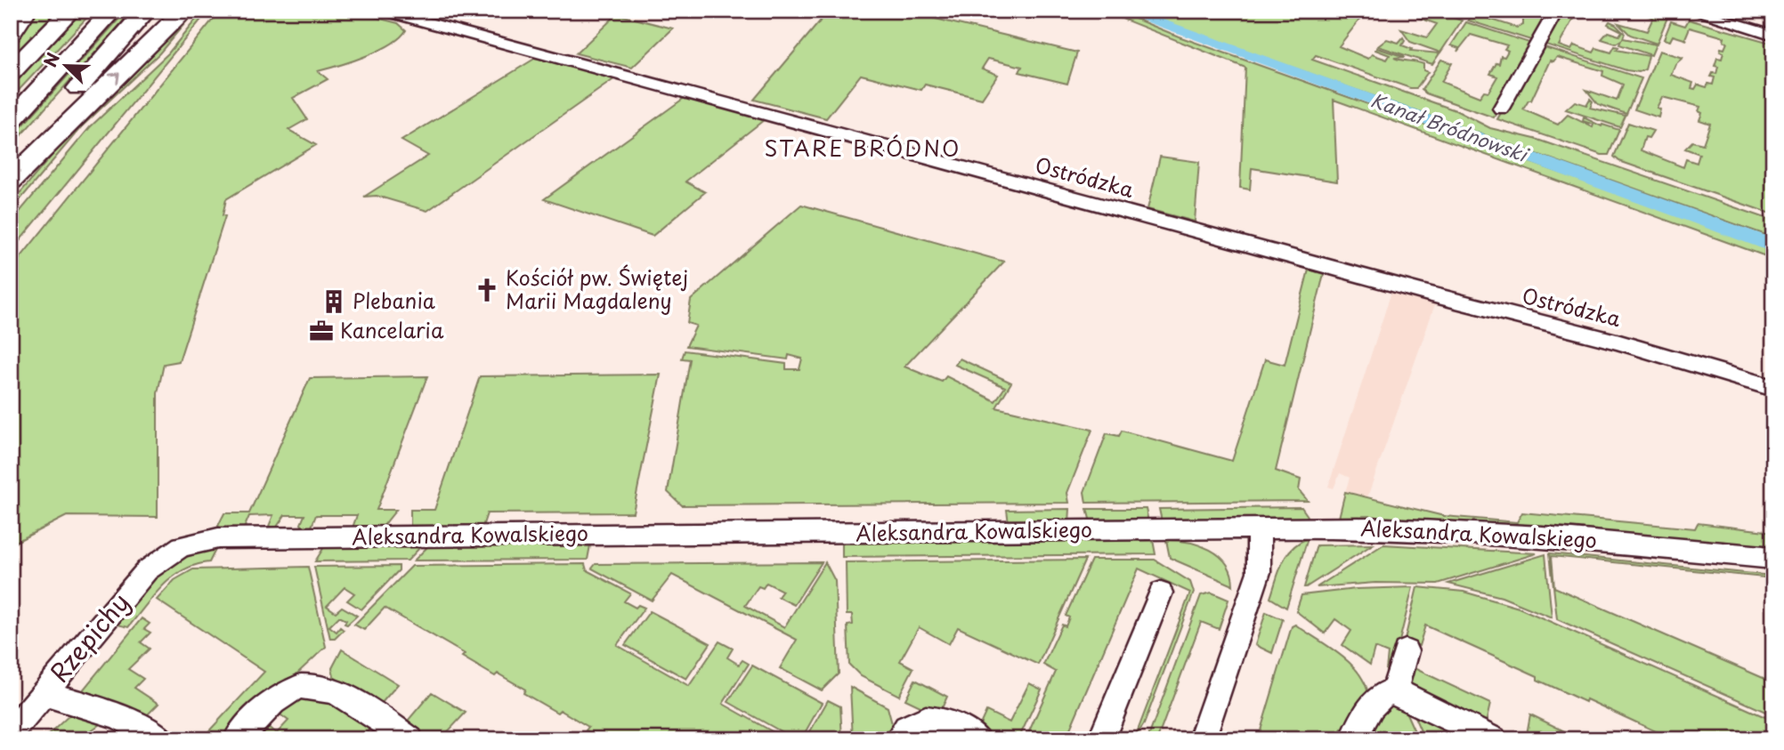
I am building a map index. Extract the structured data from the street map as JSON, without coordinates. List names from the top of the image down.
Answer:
{
  "streets": {
    "street": ["Ostródzka", "Aleksandra Kowalskiego", "Rzepichy"]
  },
  "crossings": [
    ["Aleksandra Kowalskiego", "Rzepichy"]
  ],
  "districts": ["STARE BRÓDNO"],
  "water": ["Kanał Bródnowski"],
  "places": {
    "church": ["Kościół pw. Świętej Marii Magdaleny"],
    "building": ["Plebania"],
    "office": ["Kancelaria"]
  },
  "north": "top left"
}
